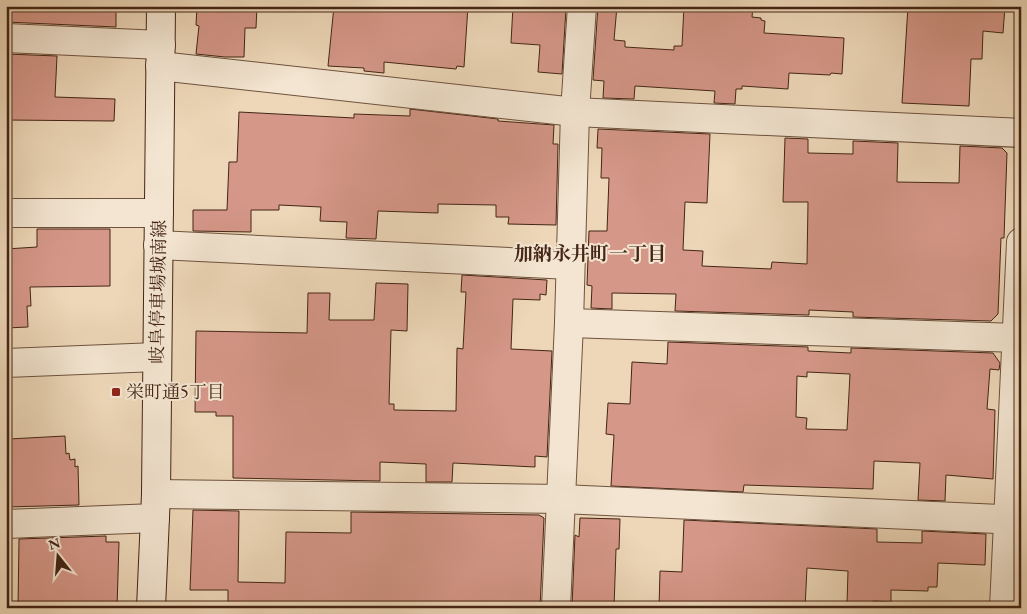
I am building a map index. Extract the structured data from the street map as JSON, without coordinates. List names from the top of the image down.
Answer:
{
  "streets": {
    "street": ["岐阜停車場城南線"]
  },
  "districts": ["加納永井町一丁目"],
  "places": {
    "transit": ["栄町通5丁目"]
  },
  "north": "top"
}
